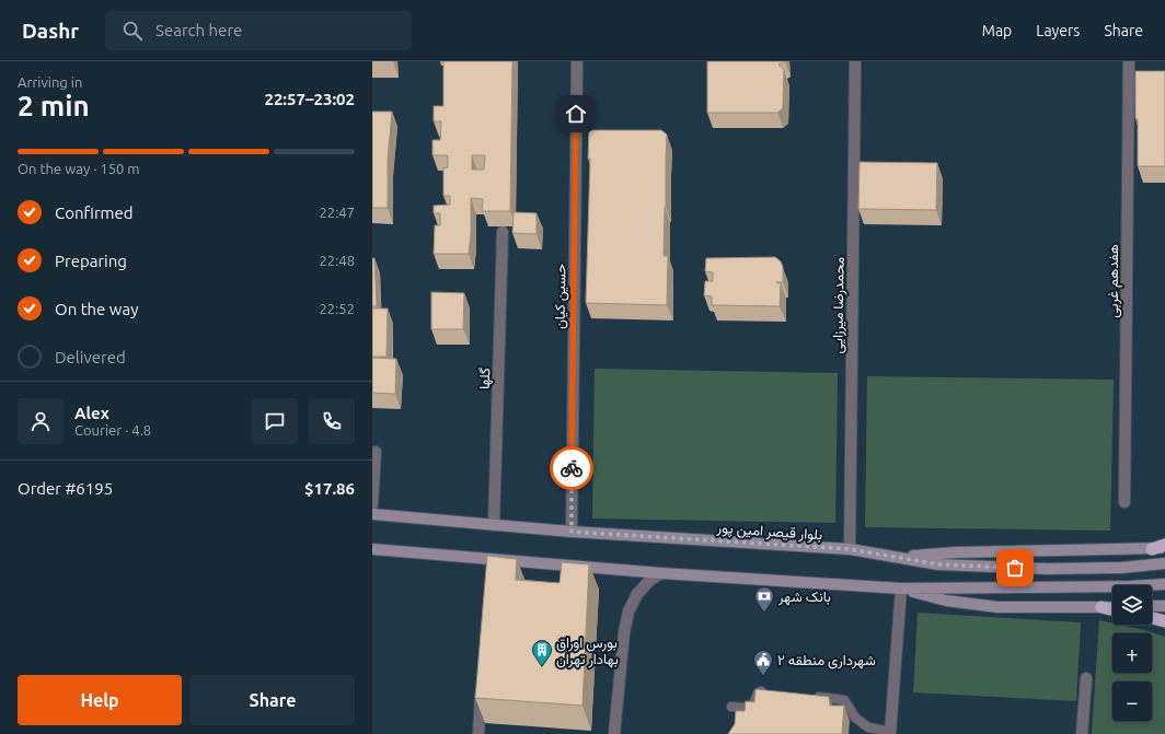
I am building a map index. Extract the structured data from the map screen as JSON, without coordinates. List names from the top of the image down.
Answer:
{
  "streets": {
    "main road": ["بلوار قیصر امین پور"],
    "street": [
      "هفدهم غربی",
      "حسین کیان",
      "محمدرضا میرزایی",
      "گلها"
    ]
  },
  "crossings": [
    ["حسین کیان", "بلوار قیصر امین پور"],
    ["محمدرضا میرزایی", "بلوار قیصر امین پور"],
    ["گلها", "بلوار قیصر امین پور"]
  ],
  "places": {
    "bank": ["بانک شهر"],
    "building": ["بورس اوراق بهادار تهران"],
    "public building": ["شهرداری منطقه ۲"]
  },
  "page": {
    "header": "Dashr",
    "search": "Search here",
    "nav": ["Map", "Layers", "Share"],
    "heading": ["2 min", "Arriving in", "22:57–23:02"],
    "panel": [
      "Alex",
      "Courier · 4.8",
      "Order #6195",
      "$17.86"
    ],
    "bar": "On the way · 150 m",
    "list": [
      ["Confirmed", "22:47"],
      ["Preparing", "22:48"],
      ["On the way", "22:52"],
      "Delivered"
    ],
    "map_buttons": ["+", "−"],
    "buttons": ["Help", "Share"]
  }
}
